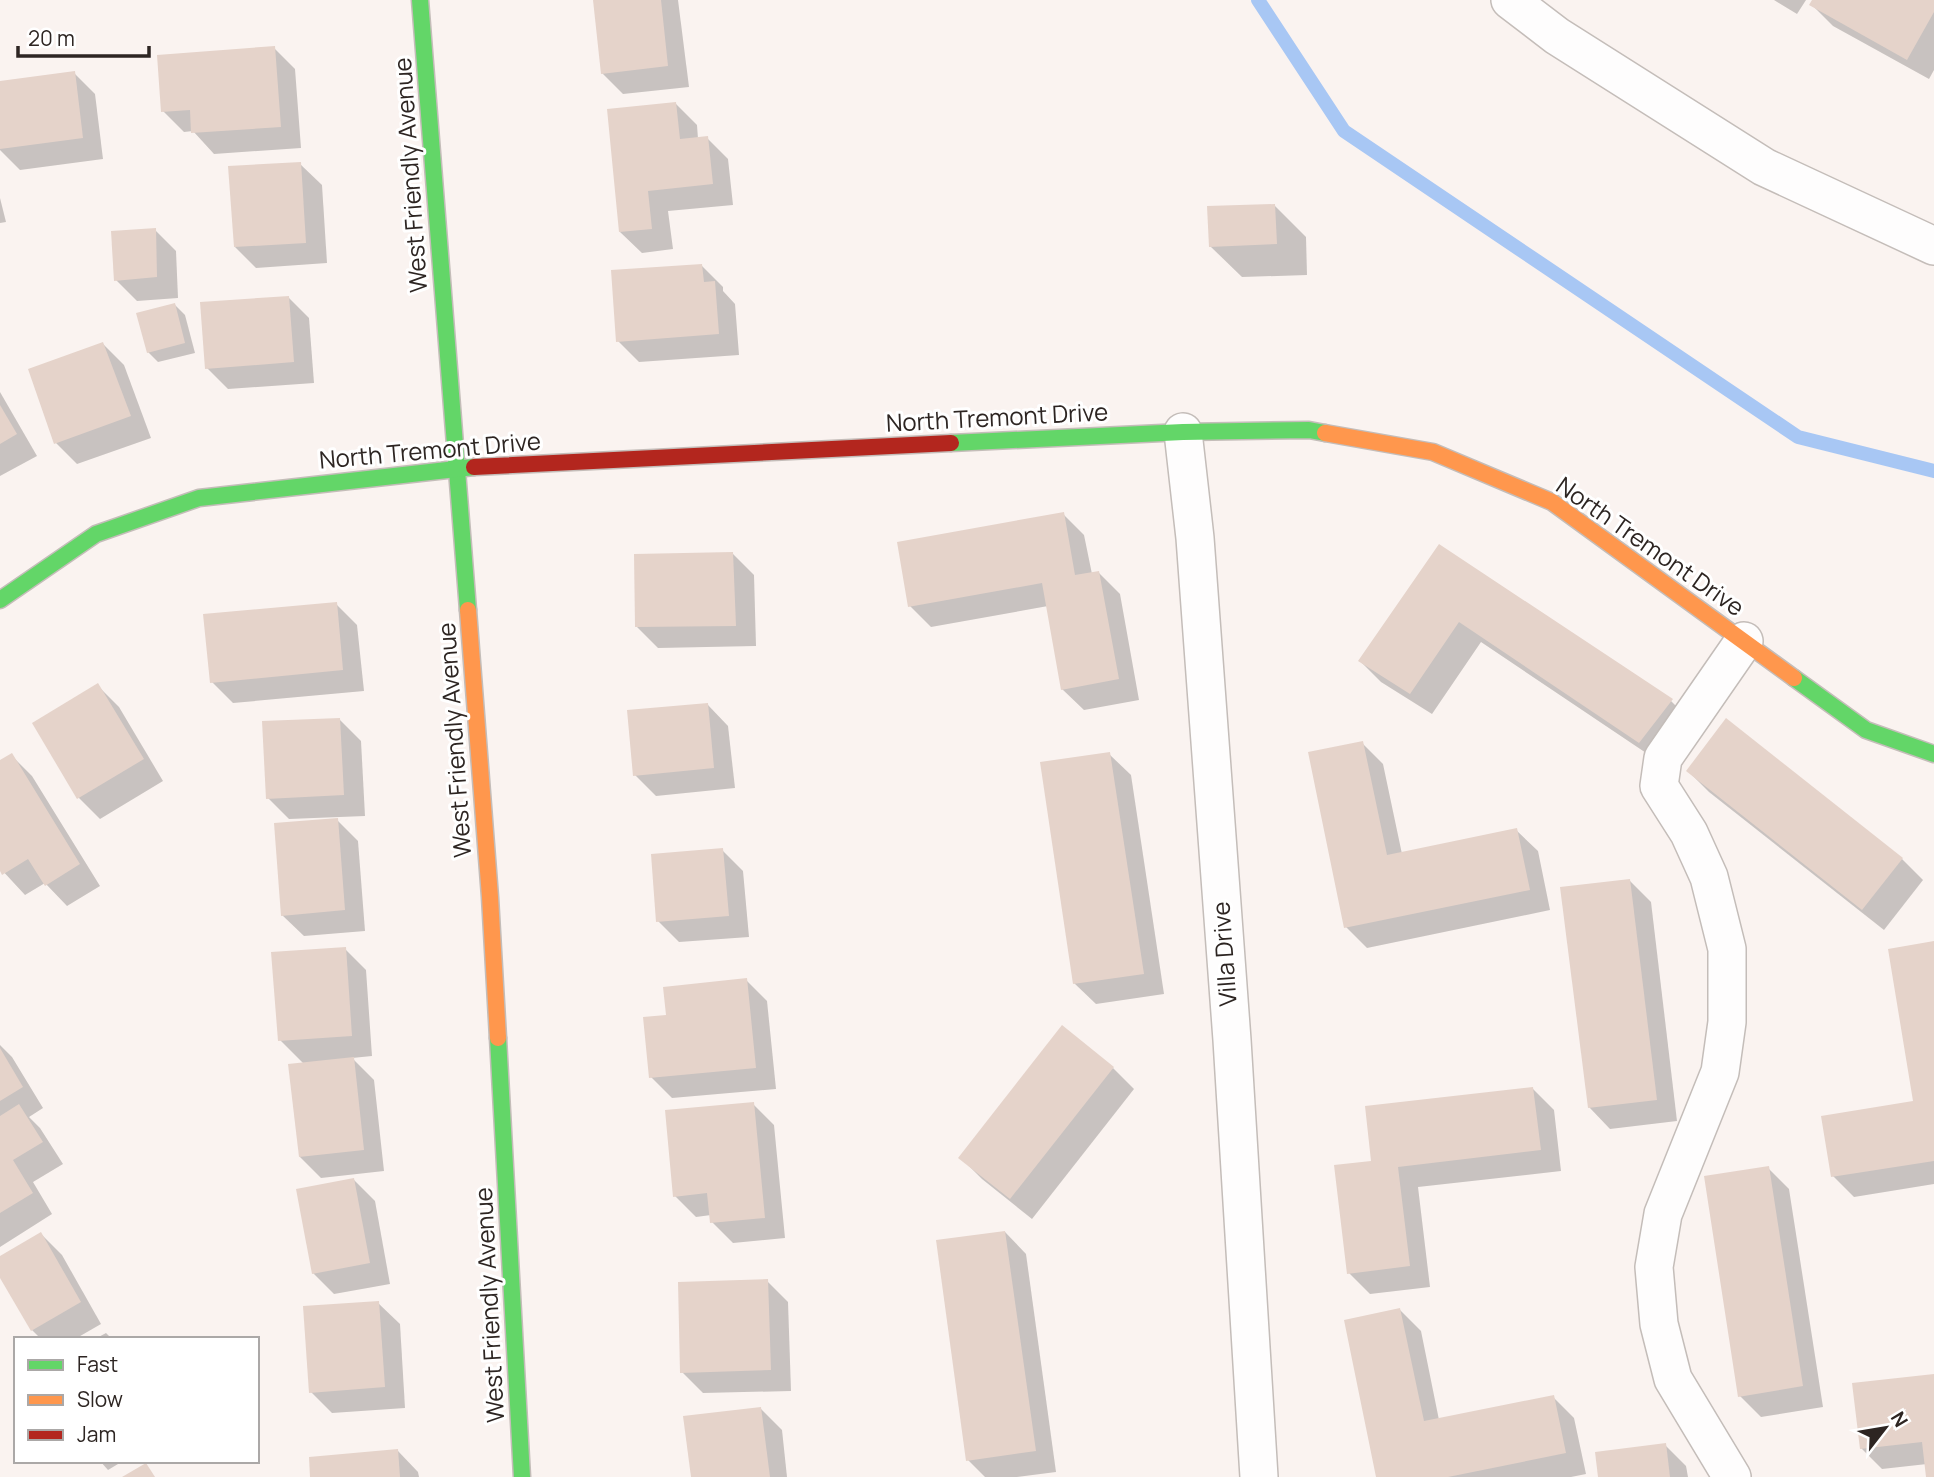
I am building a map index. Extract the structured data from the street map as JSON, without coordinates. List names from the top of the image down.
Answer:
{
  "streets": {
    "street": ["West Friendly Avenue", "North Tremont Drive", "Villa Drive"]
  },
  "crossings": [
    ["West Friendly Avenue", "North Tremont Drive"],
    ["North Tremont Drive", "Villa Drive"]
  ],
  "legend": ["Fast", "Slow", "Jam"],
  "scale_bar": "20 m",
  "north": "top right"
}
